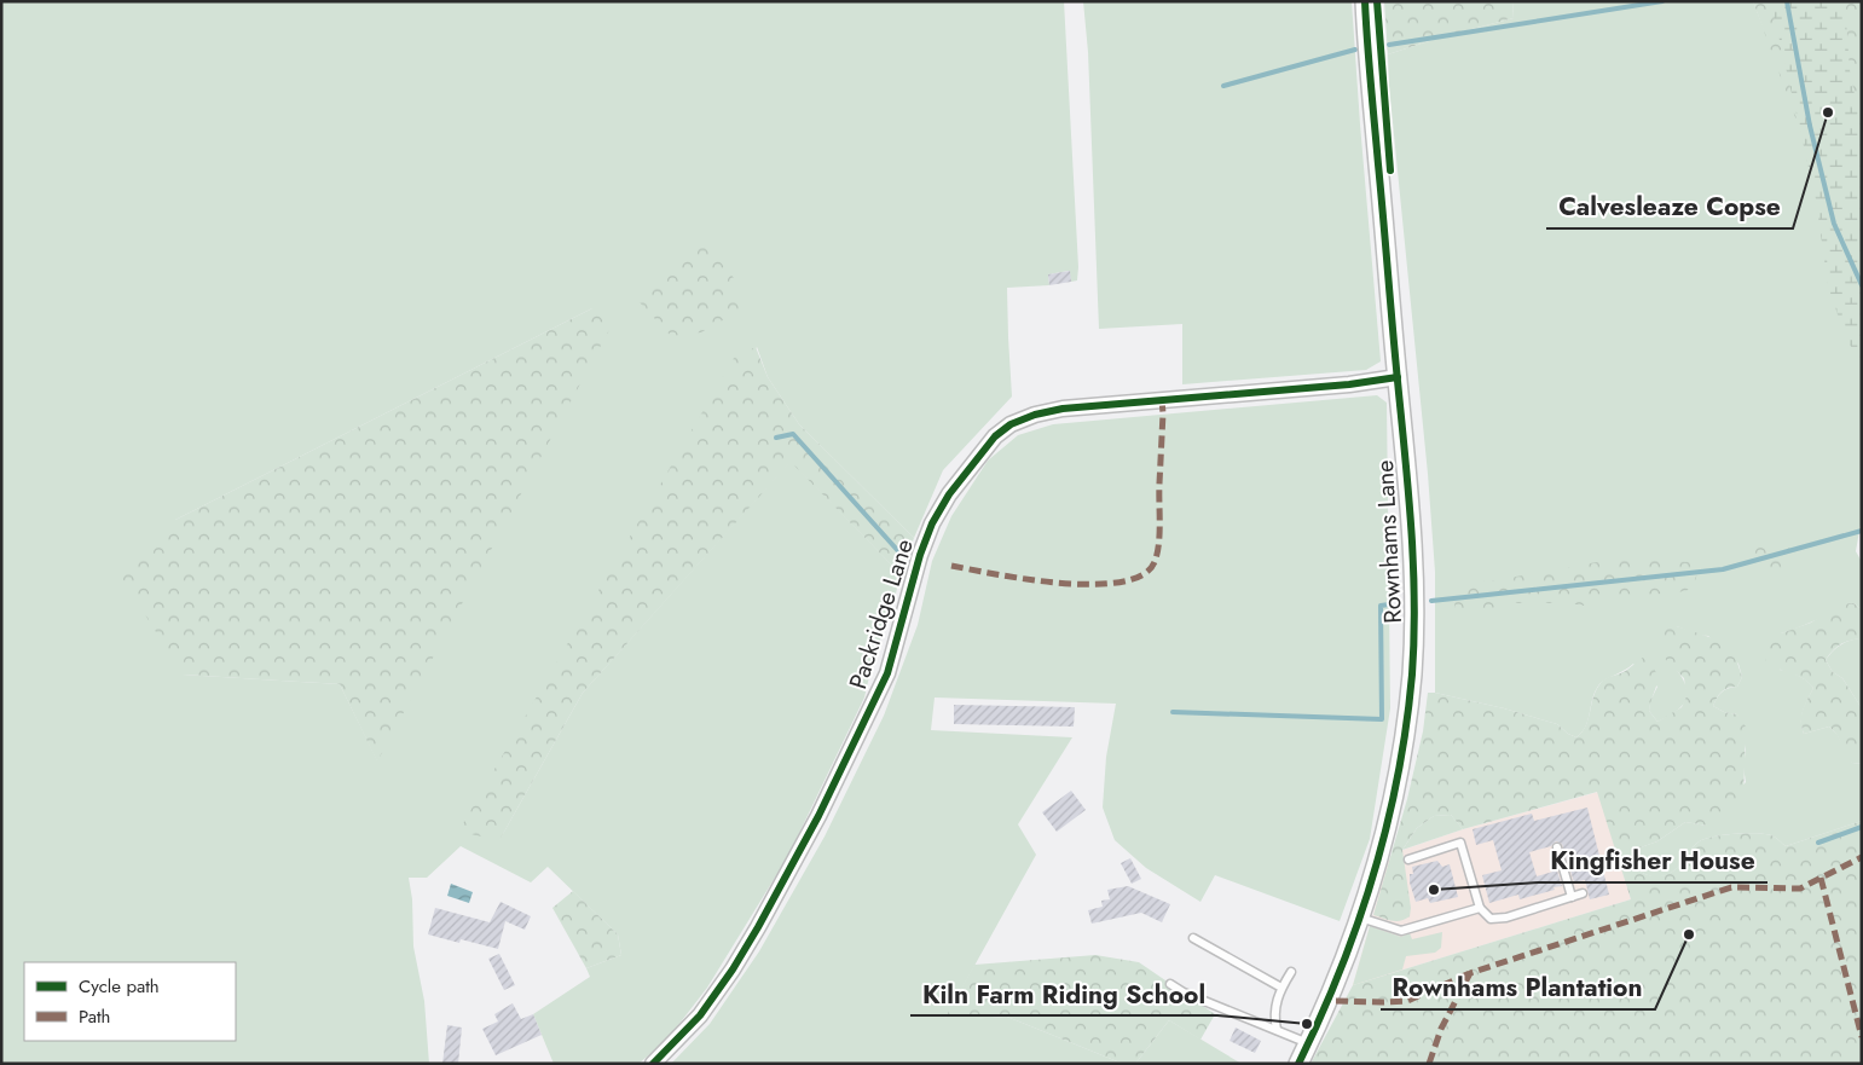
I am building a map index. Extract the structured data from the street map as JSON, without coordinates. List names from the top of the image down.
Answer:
{
  "streets": {
    "street": ["Rownhams Lane", "Packridge Lane"]
  },
  "crossings": [
    ["Rownhams Lane", "Packridge Lane"]
  ],
  "places": [
    "Calvesleaze Copse",
    "Kingfisher House",
    "Rownhams Plantation",
    "Kiln Farm Riding School"
  ],
  "legend": ["Cycle path", "Path"]
}
